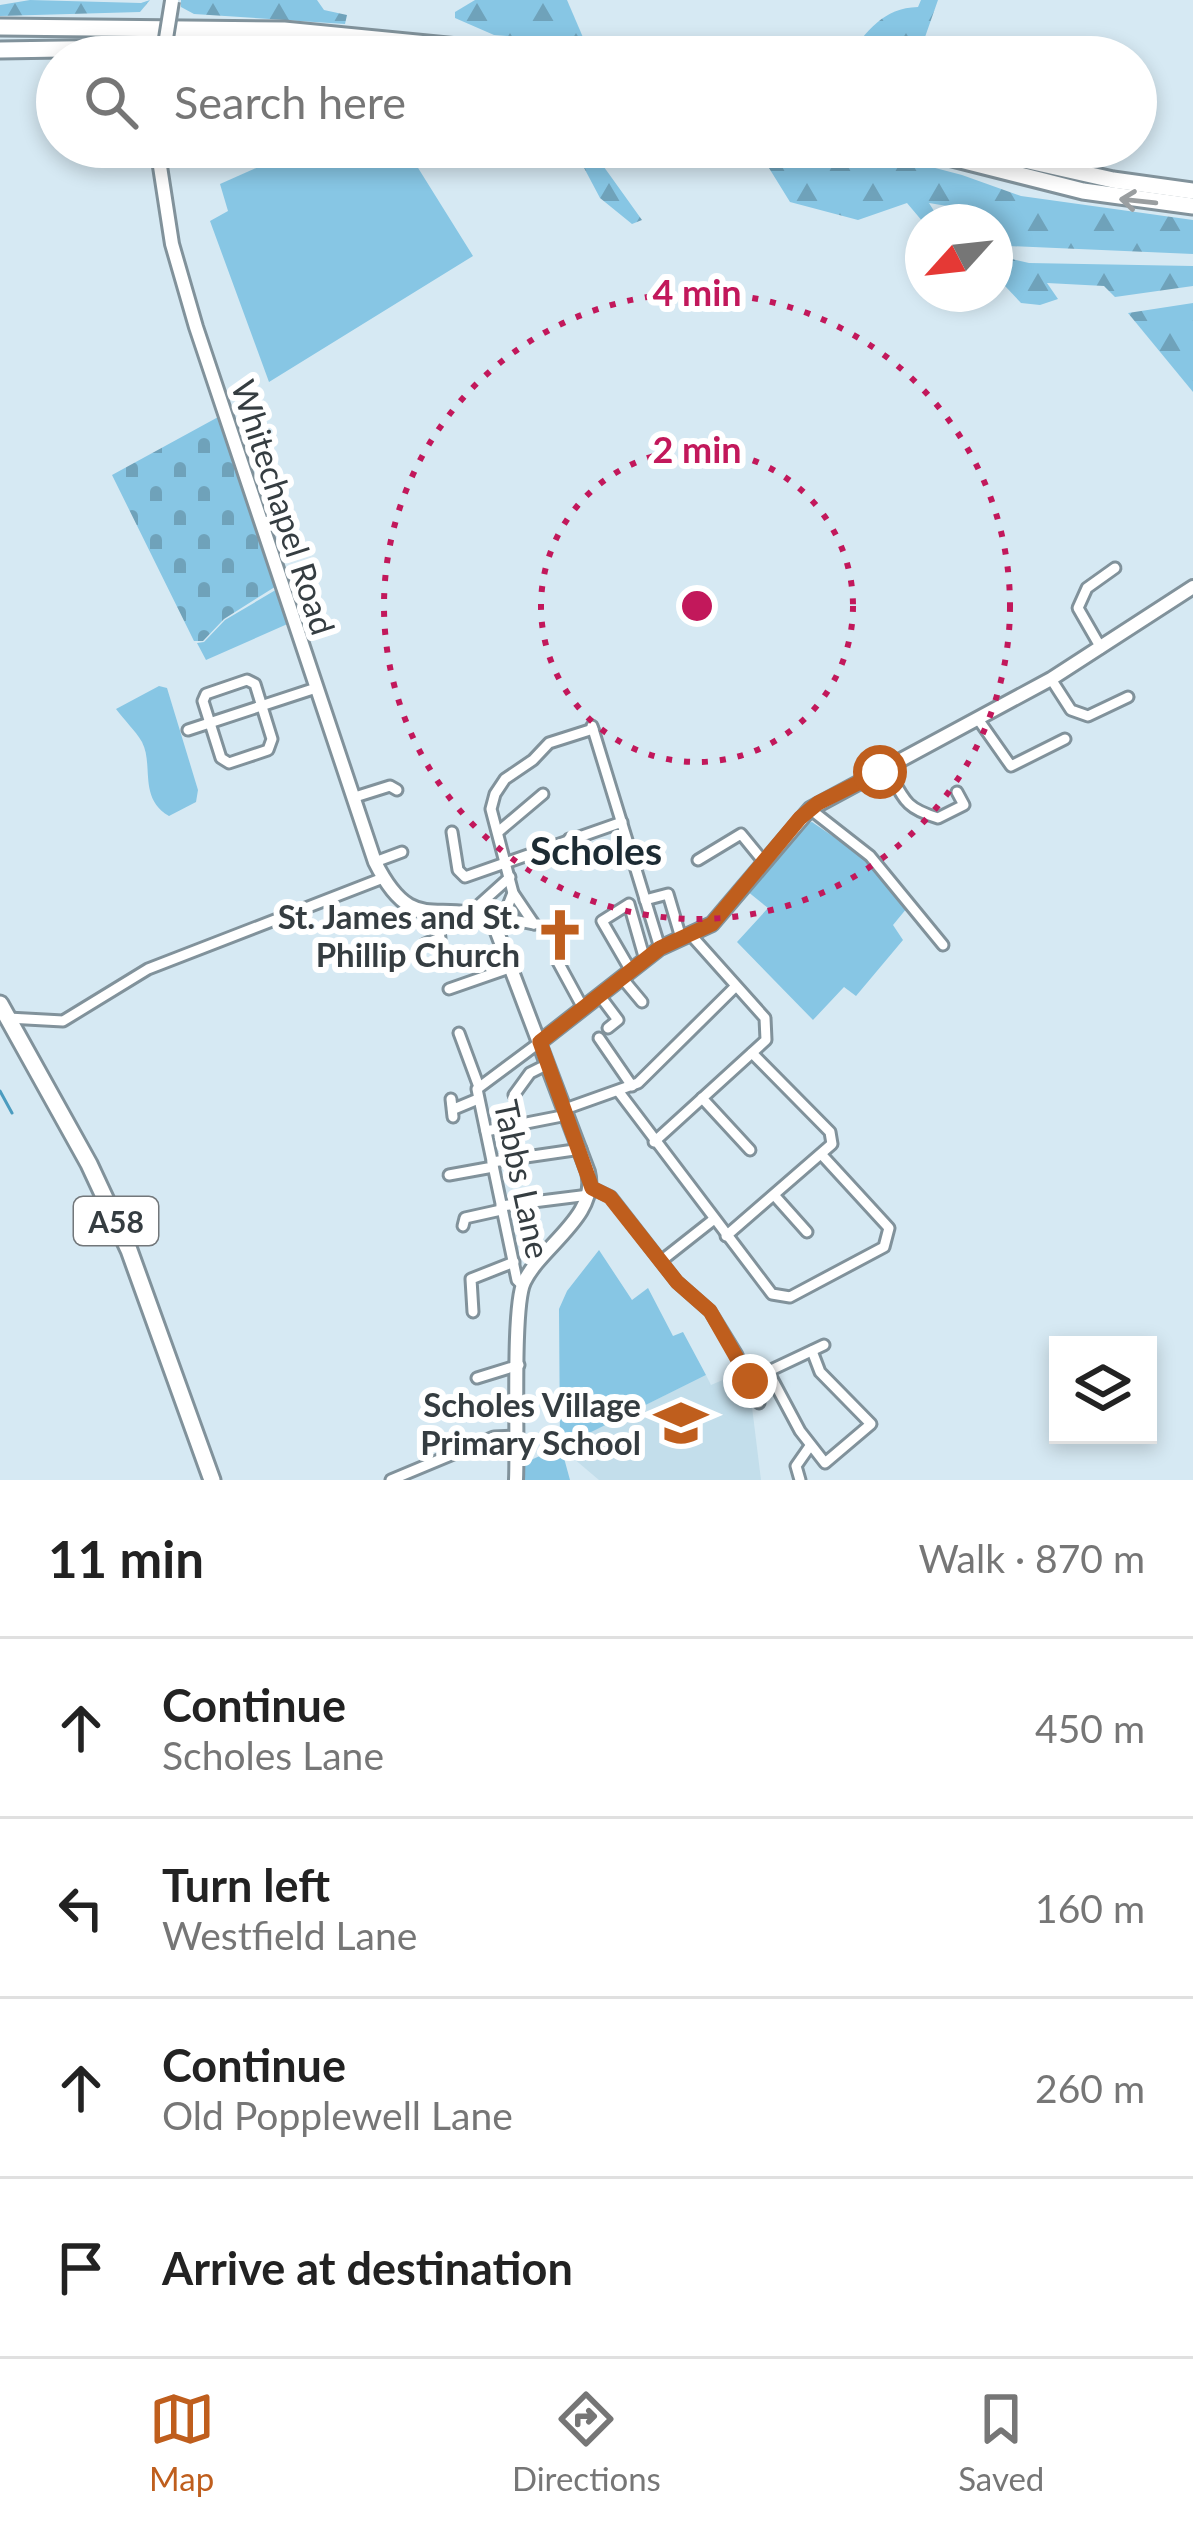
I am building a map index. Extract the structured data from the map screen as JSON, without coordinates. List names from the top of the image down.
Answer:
{
  "streets": {
    "highway": ["A58"],
    "main road": ["Whitechapel Road"],
    "street": ["Tabbs Lane"]
  },
  "districts": ["Scholes"],
  "places": {
    "church": ["St. James and St. Phillip Church"],
    "school or university": ["Scholes Village Primary School"]
  },
  "north": "bottom left",
  "page": {
    "search": "Search here",
    "heading": ["11 min", "Walk · 870 m"],
    "list": [
      ["Continue", "Scholes Lane", "450 m"],
      ["Turn left", "Westfield Lane", "160 m"],
      ["Continue", "Old Popplewell Lane", "260 m"],
      "Arrive at destination"
    ],
    "nav": ["Map", "Directions", "Saved"]
  },
  "rings": ["4 min", "2 min"]
}
